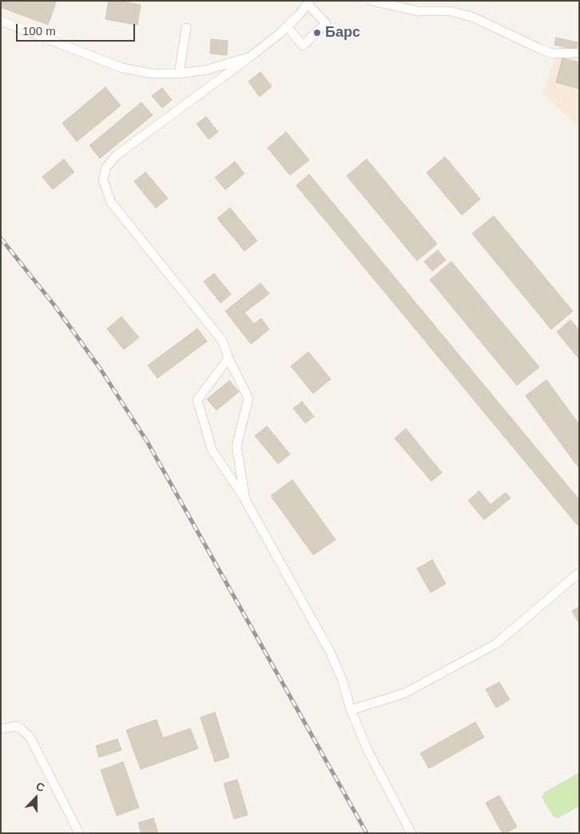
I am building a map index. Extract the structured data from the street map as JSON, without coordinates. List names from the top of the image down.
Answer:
{
  "places": ["Барс"],
  "scale_bar": "100 m",
  "north": "top"
}
